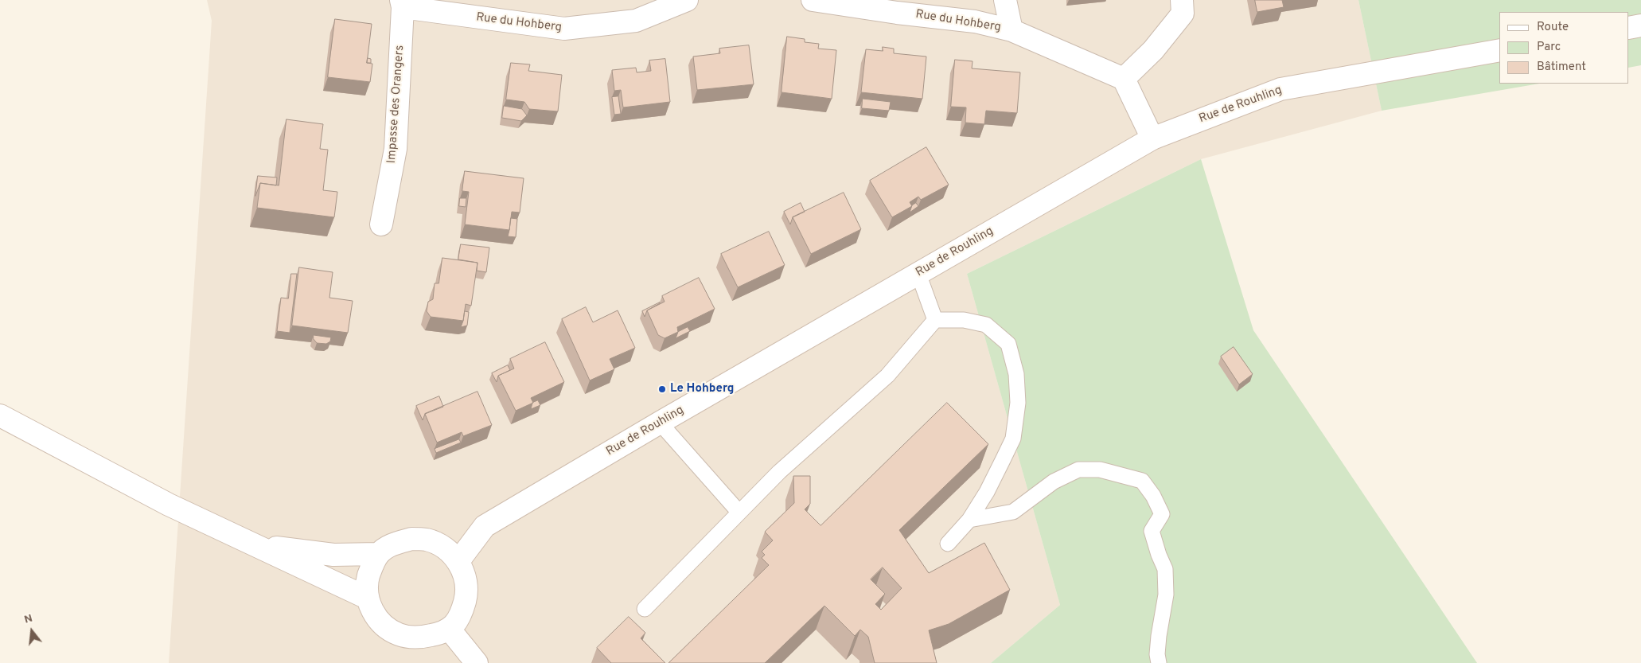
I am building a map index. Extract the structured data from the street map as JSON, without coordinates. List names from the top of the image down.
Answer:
{
  "streets": {
    "street": ["Rue du Hohberg", "Impasse des Orangers", "Rue de Rouhling"]
  },
  "crossings": [
    ["Rue du Hohberg", "Impasse des Orangers"]
  ],
  "places": ["Le Hohberg"],
  "legend": ["Route", "Parc", "Bâtiment"],
  "north": "top"
}
